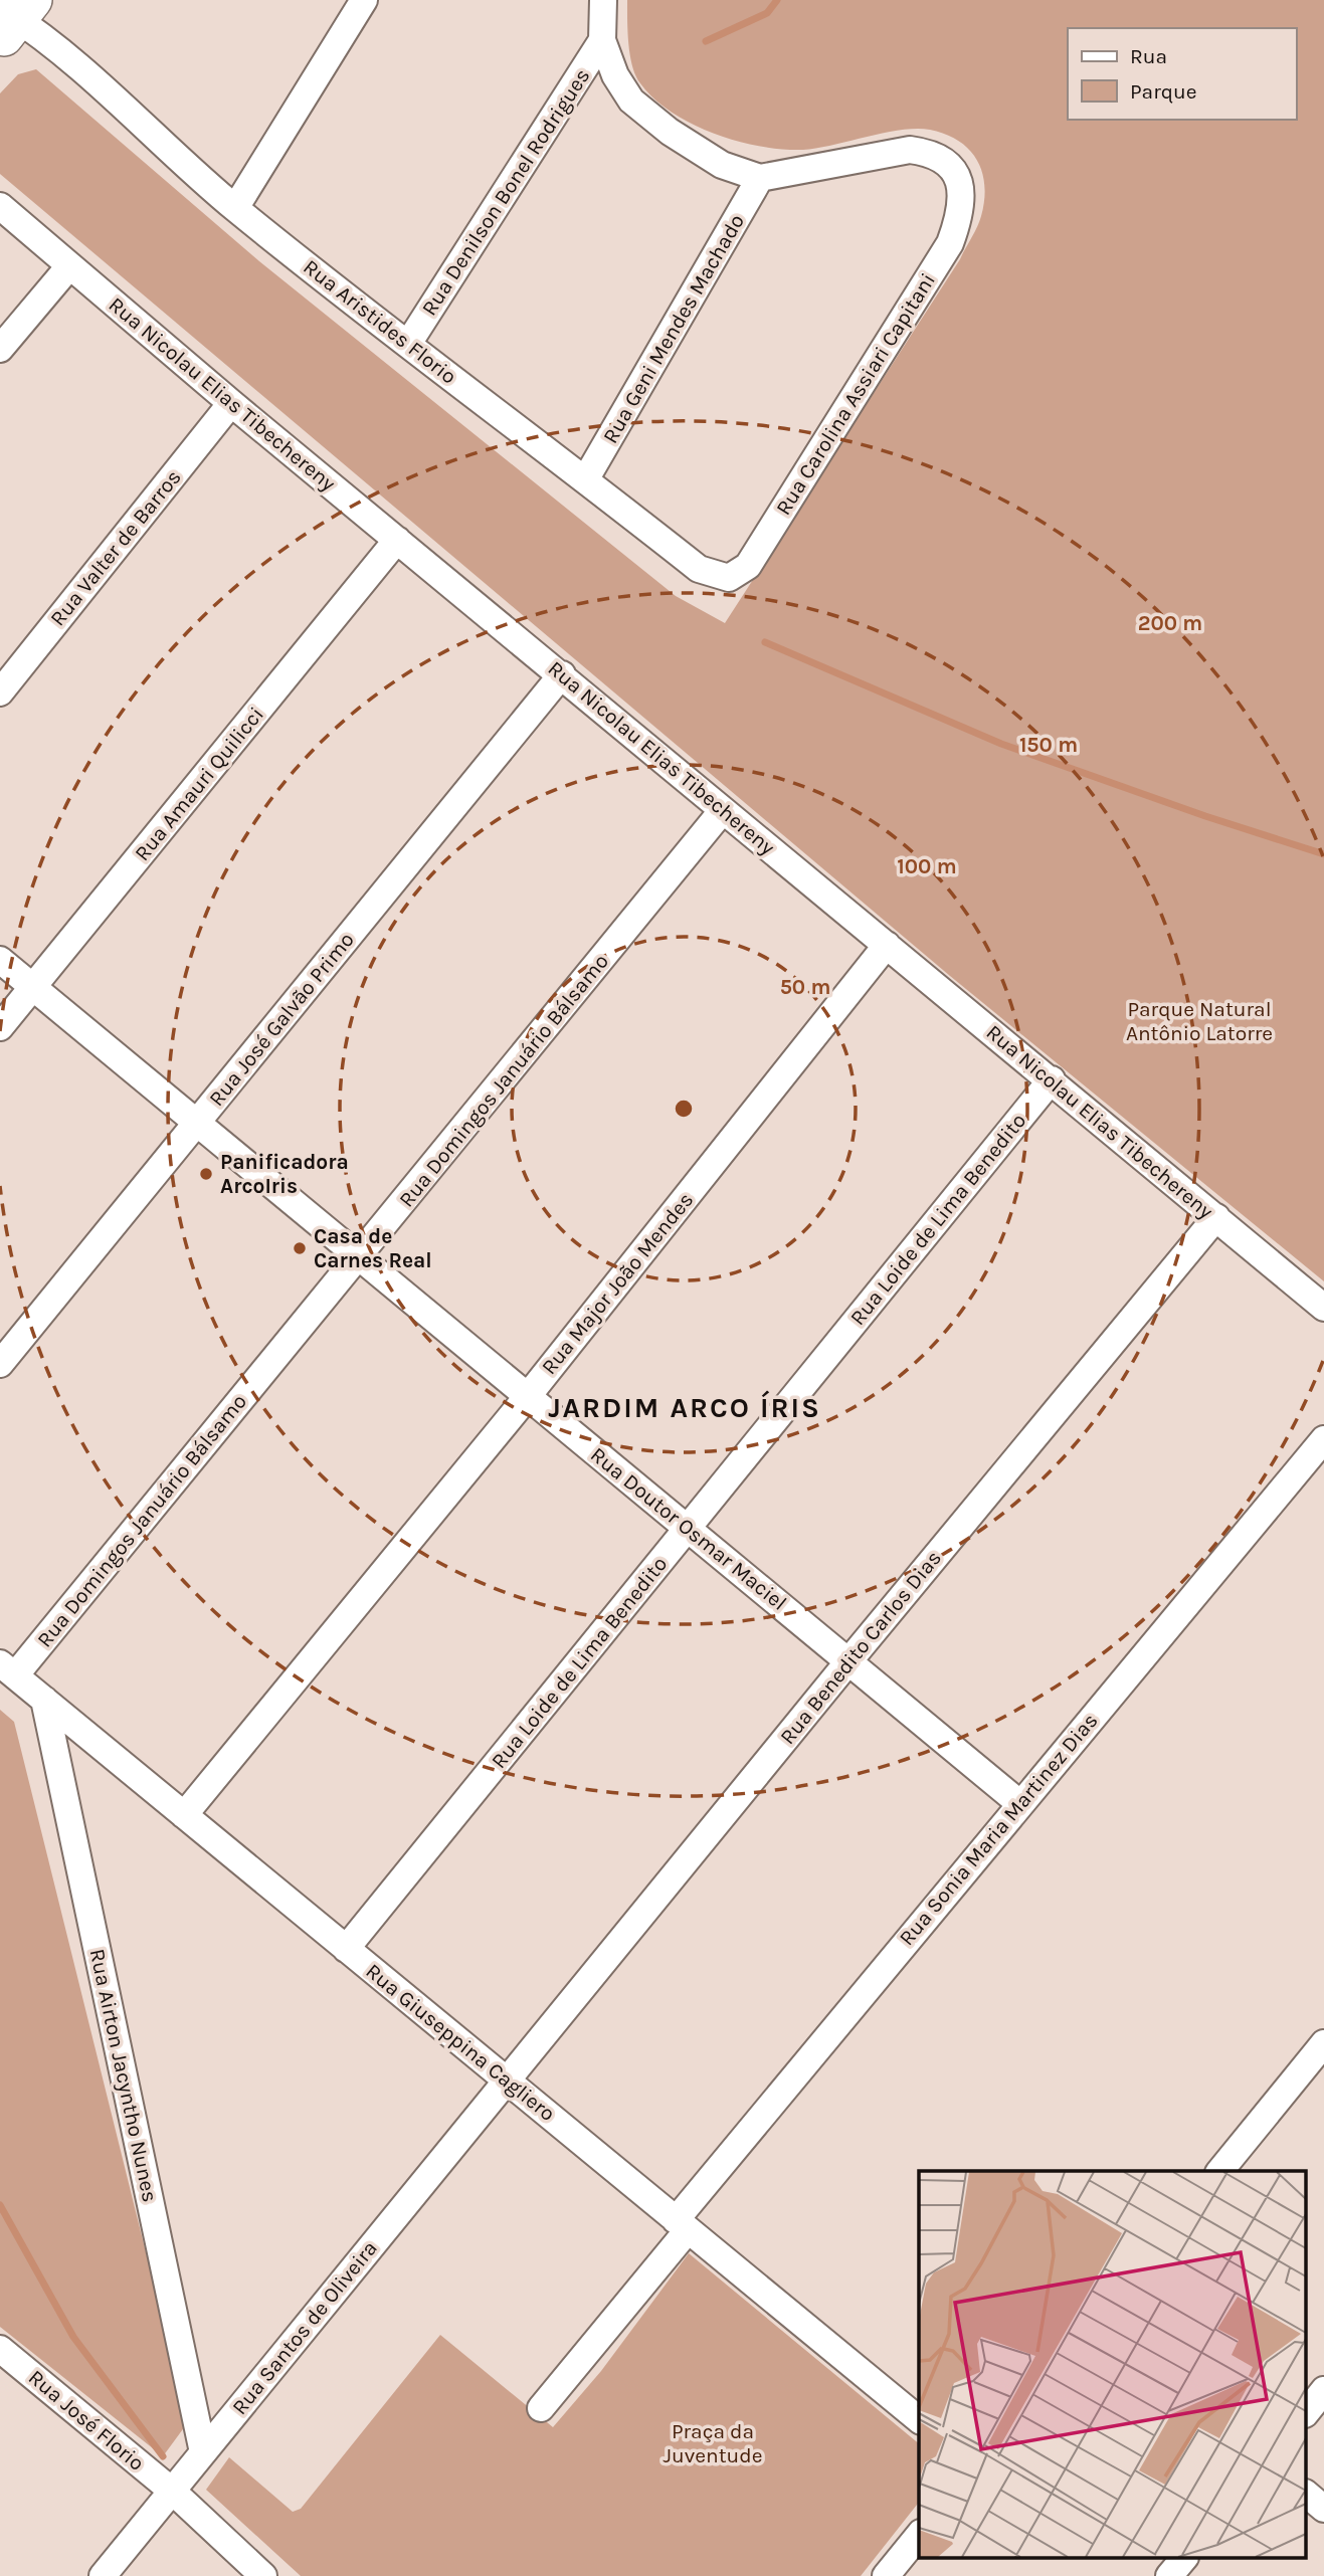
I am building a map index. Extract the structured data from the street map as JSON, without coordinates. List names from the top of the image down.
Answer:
{
  "streets": {
    "street": [
      "Rua Denilson Bonel Rodrigues",
      "Rua Aristides Florio",
      "Rua Geni Mendes Machado",
      "Rua Nicolau Elias Tibechereny",
      "Rua Carolina Assiari Capitani",
      "Rua Valter de Barros",
      "Rua Amauri Quilicci",
      "Rua José Galvão Primo",
      "Rua Domingos Januário Bálsamo",
      "Rua Loide de Lima Benedito",
      "Rua Major João Mendes",
      "Rua Doutor Osmar Maciel",
      "Rua Benedito Carlos Dias",
      "Rua Sonia Maria Martinez Dias",
      "Rua Giuseppina Cagliero",
      "Rua Airton Jacyntho Nunes",
      "Rua Santos de Oliveira",
      "Rua José Florio"
    ]
  },
  "crossings": [
    ["Rua Denilson Bonel Rodrigues", "Rua Aristides Florio"],
    ["Rua Aristides Florio", "Rua Geni Mendes Machado"],
    ["Rua Aristides Florio", "Rua Carolina Assiari Capitani"],
    ["Rua Geni Mendes Machado", "Rua Carolina Assiari Capitani"],
    ["Rua Nicolau Elias Tibechereny", "Rua Valter de Barros"],
    ["Rua Nicolau Elias Tibechereny", "Rua Amauri Quilicci"],
    ["Rua Nicolau Elias Tibechereny", "Rua José Galvão Primo"],
    ["Rua Nicolau Elias Tibechereny", "Rua Domingos Januário Bálsamo"],
    ["Rua Nicolau Elias Tibechereny", "Rua Loide de Lima Benedito"],
    ["Rua Nicolau Elias Tibechereny", "Rua Major João Mendes"],
    ["Rua Nicolau Elias Tibechereny", "Rua Benedito Carlos Dias"],
    ["Rua Amauri Quilicci", "Rua Doutor Osmar Maciel"],
    ["Rua José Galvão Primo", "Rua Doutor Osmar Maciel"],
    ["Rua Domingos Januário Bálsamo", "Rua Doutor Osmar Maciel"],
    ["Rua Domingos Januário Bálsamo", "Rua Giuseppina Cagliero"],
    ["Rua Loide de Lima Benedito", "Rua Doutor Osmar Maciel"],
    ["Rua Loide de Lima Benedito", "Rua Giuseppina Cagliero"],
    ["Rua Major João Mendes", "Rua Doutor Osmar Maciel"],
    ["Rua Major João Mendes", "Rua Giuseppina Cagliero"],
    ["Rua Doutor Osmar Maciel", "Rua Benedito Carlos Dias"],
    ["Rua Doutor Osmar Maciel", "Rua Sonia Maria Martinez Dias"],
    ["Rua Benedito Carlos Dias", "Rua Giuseppina Cagliero"],
    ["Rua Benedito Carlos Dias", "Rua Santos de Oliveira"],
    ["Rua Sonia Maria Martinez Dias", "Rua Giuseppina Cagliero"],
    ["Rua Giuseppina Cagliero", "Rua Airton Jacyntho Nunes"],
    ["Rua Giuseppina Cagliero", "Rua Santos de Oliveira"],
    ["Rua Airton Jacyntho Nunes", "Rua Santos de Oliveira"],
    ["Rua Santos de Oliveira", "Rua José Florio"]
  ],
  "districts": ["JARDIM ARCO ÍRIS"],
  "parks": ["Parque Natural Antônio Latorre", "Praça da Juventude"],
  "places": ["Panificadora ArcoIris", "Casa de Carnes Real"],
  "legend": ["Rua", "Parque"],
  "rings": [
    "200 m",
    "150 m",
    "100 m",
    "50 m"
  ]
}
